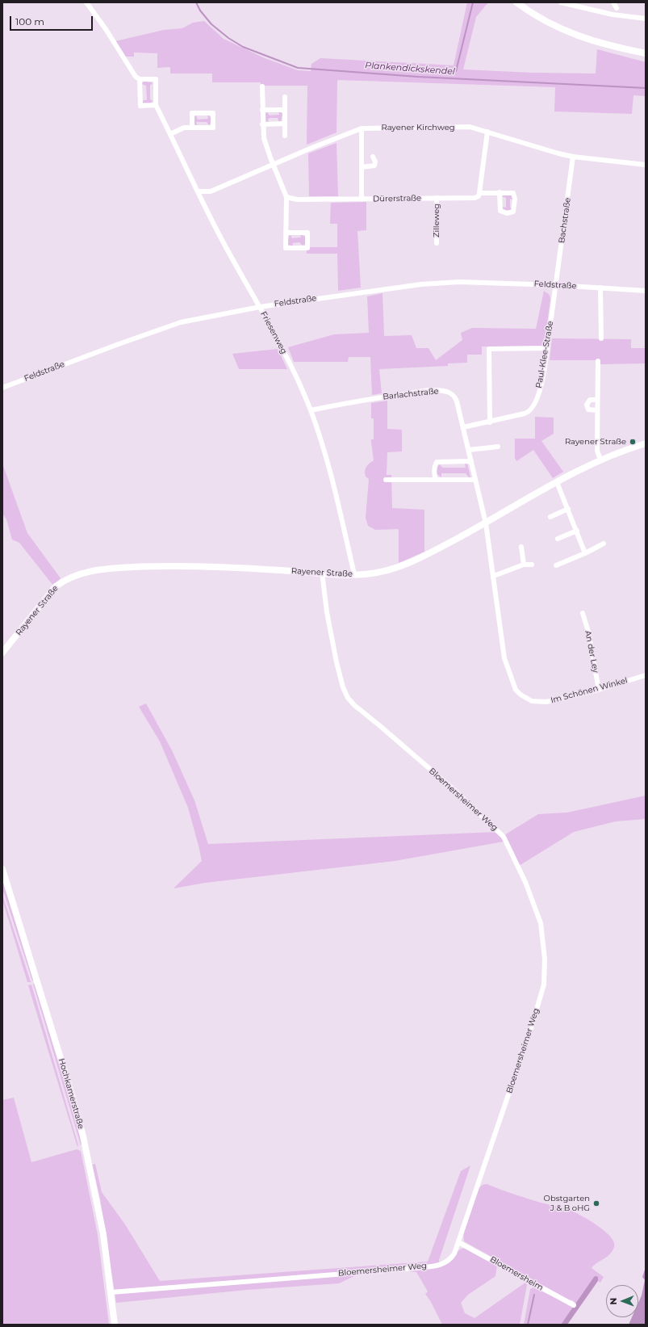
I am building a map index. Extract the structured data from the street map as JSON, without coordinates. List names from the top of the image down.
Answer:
{
  "streets": {
    "street": [
      "Rayener Kirchweg",
      "Dürerstraße",
      "Zilleweg",
      "Bachstraße",
      "Feldstraße",
      "Friesenweg",
      "Paul-Klee-Straße",
      "Barlachstraße",
      "Rayener Straße",
      "An der Ley",
      "Im Schönen Winkel",
      "Bloemersheimer Weg",
      "Hochkamerstraße",
      "Bloemersheim"
    ]
  },
  "crossings": [
    ["Rayener Kirchweg", "Bachstraße"],
    ["Rayener Kirchweg", "Friesenweg"],
    ["Dürerstraße", "Zilleweg"],
    ["Bachstraße", "Feldstraße"],
    ["Bachstraße", "Paul-Klee-Straße"],
    ["Feldstraße", "Friesenweg"],
    ["Feldstraße", "Paul-Klee-Straße"],
    ["Friesenweg", "Barlachstraße"],
    ["Friesenweg", "Rayener Straße"],
    ["Paul-Klee-Straße", "Barlachstraße"],
    ["Barlachstraße", "Rayener Straße"],
    ["Barlachstraße", "Im Schönen Winkel"],
    ["Rayener Straße", "Im Schönen Winkel"],
    ["Rayener Straße", "Bloemersheimer Weg"],
    ["An der Ley", "Im Schönen Winkel"],
    ["Bloemersheimer Weg", "Hochkamerstraße"],
    ["Bloemersheimer Weg", "Bloemersheim"]
  ],
  "water": ["Plankendickskendel"],
  "places": ["Rayener Straße", "Obstgarten J & B oHG"],
  "scale_bar": "100 m",
  "north": "left"
}
